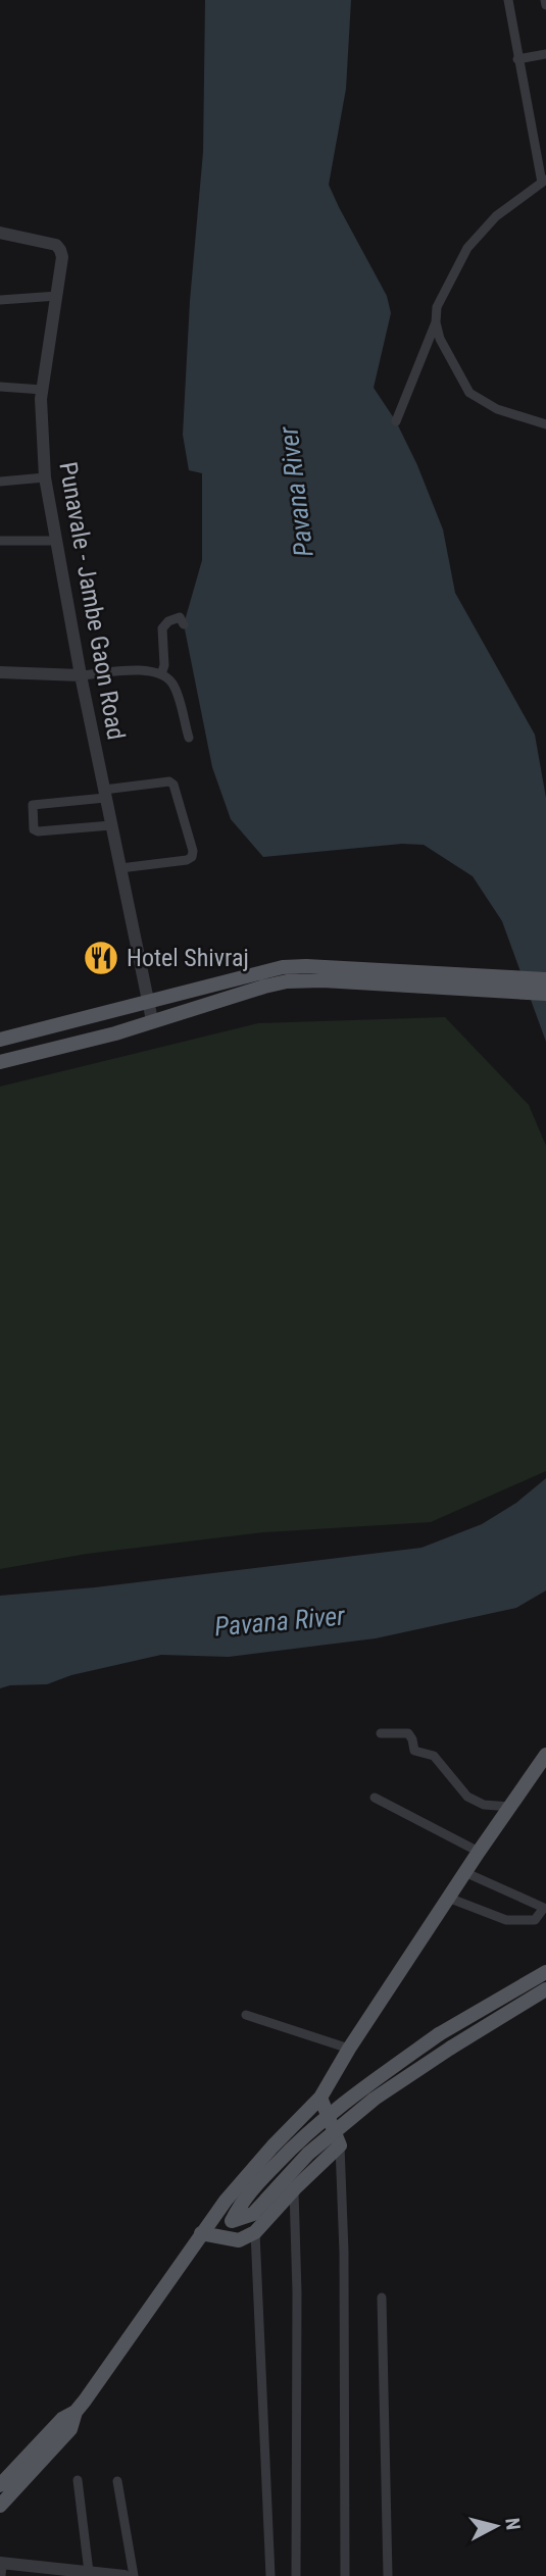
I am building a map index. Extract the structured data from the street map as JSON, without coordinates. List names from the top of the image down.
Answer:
{
  "streets": {
    "street": ["Punavale - Jambe Gaon Road"]
  },
  "water": ["Pavana River"],
  "places": {
    "restaurant": ["Hotel Shivraj"]
  },
  "north": "right"
}
